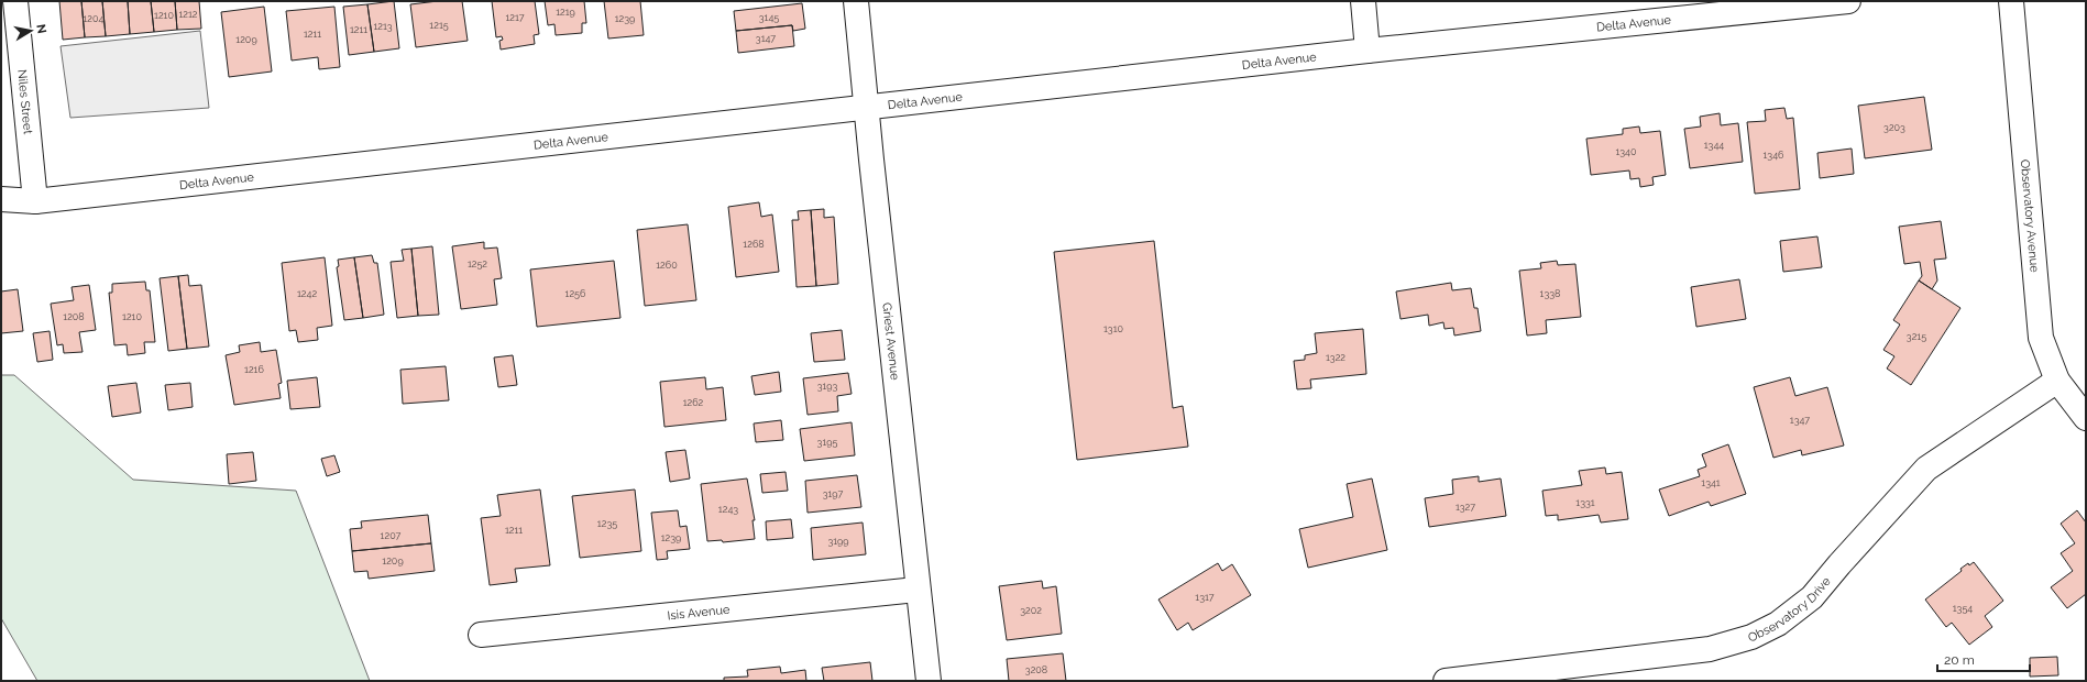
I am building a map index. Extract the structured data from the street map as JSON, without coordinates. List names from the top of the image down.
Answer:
{
  "streets": {
    "street": [
      "Delta Avenue",
      "Niles Street",
      "Observatory Avenue",
      "Griest Avenue",
      "Observatory Drive",
      "Isis Avenue"
    ]
  },
  "crossings": [
    ["Delta Avenue", "Niles Street"],
    ["Delta Avenue", "Griest Avenue"],
    ["Observatory Avenue", "Observatory Drive"],
    ["Griest Avenue", "Isis Avenue"]
  ],
  "house_numbers": [
    "1219",
    "1212",
    "1210",
    "1217",
    "3145",
    "1204",
    "1239",
    "1215",
    "1213",
    "1211",
    "1211",
    "3147",
    "1209",
    "3203",
    "1344",
    "1340",
    "1346",
    "1268",
    "1252",
    "1260",
    "1242",
    "1256",
    "1338",
    "1208",
    "1210",
    "1310",
    "3215",
    "1322",
    "1216",
    "3193",
    "1262",
    "1347",
    "3195",
    "1341",
    "3197",
    "1331",
    "1327",
    "1243",
    "1235",
    "1211",
    "1207",
    "1239",
    "3199",
    "1209",
    "1317",
    "1354",
    "3202",
    "3208"
  ],
  "scale_bar": "20 m",
  "north": "right"
}
